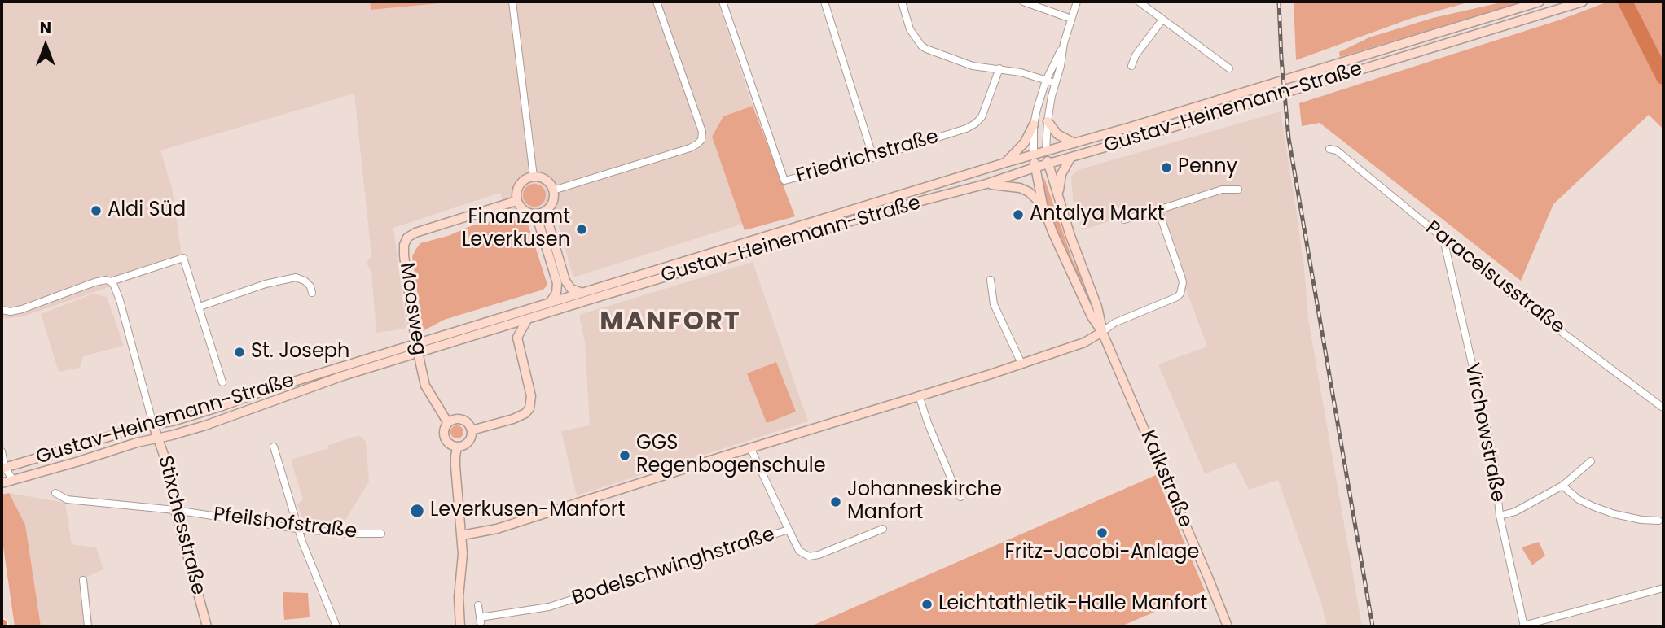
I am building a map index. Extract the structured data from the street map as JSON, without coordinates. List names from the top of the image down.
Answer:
{
  "streets": {
    "main road": [
      "Gustav-Heinemann-Straße",
      "Moosweg",
      "Kalkstraße",
      "Stixchesstraße"
    ],
    "street": [
      "Friedrichstraße",
      "Paracelsusstraße",
      "Virchowstraße",
      "Pfeilshofstraße",
      "Bodelschwinghstraße"
    ]
  },
  "crossings": [
    ["Gustav-Heinemann-Straße", "Kalkstraße"],
    ["Gustav-Heinemann-Straße", "Stixchesstraße"],
    ["Paracelsusstraße", "Virchowstraße"],
    ["Pfeilshofstraße", "Stixchesstraße"]
  ],
  "districts": ["MANFORT"],
  "places": [
    "Penny",
    "Aldi Süd",
    "Antalya Markt",
    "Finanzamt Leverkusen",
    "St. Joseph",
    "GGS Regenbogenschule",
    "Johanneskirche Manfort",
    "Leverkusen-Manfort",
    "Fritz-Jacobi-Anlage",
    "Leichtathletik-Halle Manfort"
  ],
  "north": "top"
}
